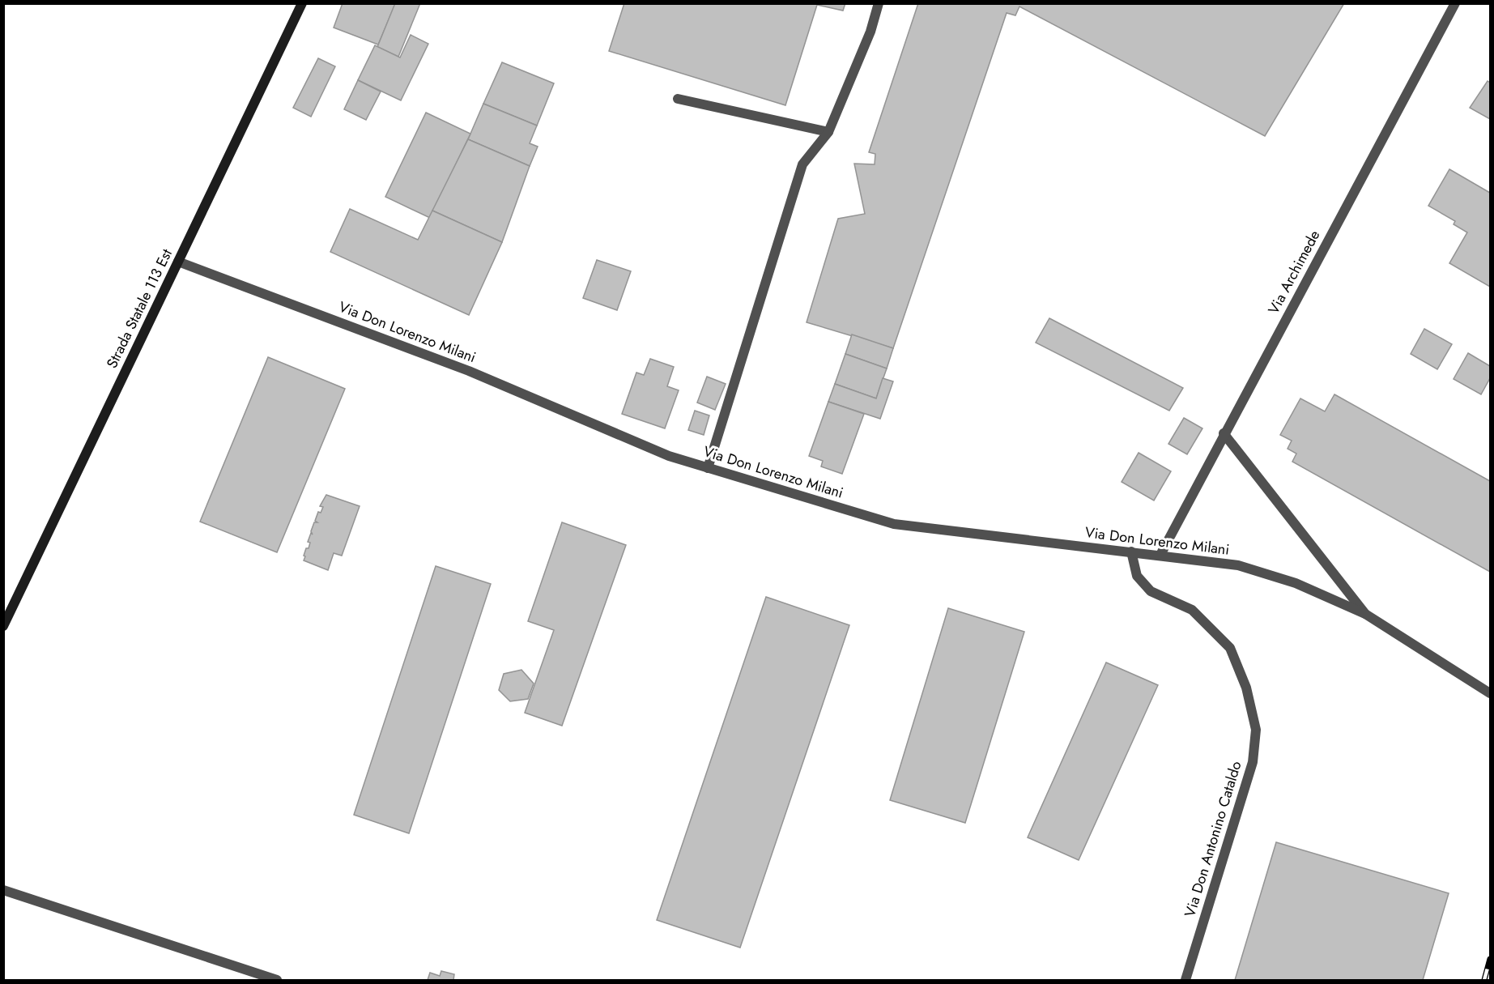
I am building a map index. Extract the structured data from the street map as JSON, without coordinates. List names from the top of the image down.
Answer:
{
  "streets": {
    "main road": ["Strada Statale 113 Est"],
    "street": ["Via Archimede", "Via Don Lorenzo Milani", "Via Don Antonino Cataldo"]
  },
  "crossings": [
    ["Via Archimede", "Via Don Lorenzo Milani"],
    ["Strada Statale 113 Est", "Via Don Lorenzo Milani"],
    ["Via Don Lorenzo Milani", "Via Don Antonino Cataldo"]
  ]
}
